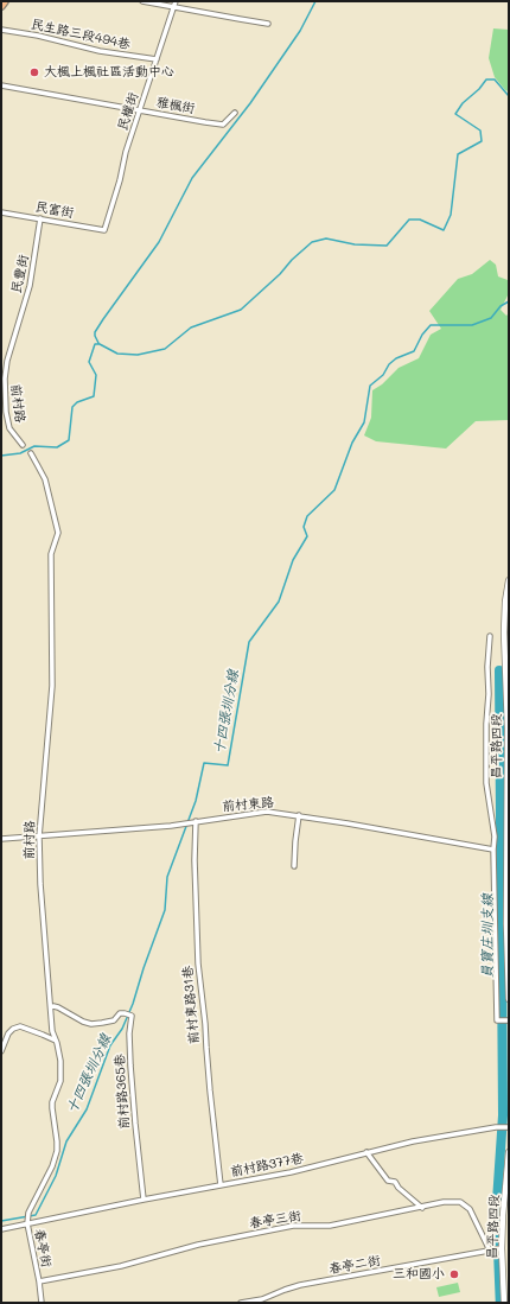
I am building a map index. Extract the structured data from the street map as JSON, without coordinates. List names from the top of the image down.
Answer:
{
  "streets": {
    "street": [
      "民生路三段494巷",
      "雅楓街",
      "民權街",
      "民富街",
      "民豐街",
      "前村路",
      "昌平路四段",
      "前村東路",
      "前村東路31巷",
      "前村路365巷",
      "前村路377巷",
      "春亭三街",
      "春亭街",
      "春亭二街"
    ]
  },
  "crossings": [
    ["民生路三段494巷", "民權街"],
    ["雅楓街", "民權街"],
    ["民權街", "民富街"],
    ["民富街", "民豐街"],
    ["民豐街", "前村路"],
    ["前村路", "前村東路"],
    ["前村路", "前村路365巷"],
    ["前村路", "前村路377巷"],
    ["前村路", "春亭街"],
    ["昌平路四段", "春亭二街"],
    ["前村東路", "前村東路31巷"],
    ["前村東路31巷", "前村路377巷"],
    ["前村路365巷", "前村路377巷"],
    ["前村路377巷", "春亭街"],
    ["春亭三街", "春亭街"],
    ["春亭三街", "春亭二街"]
  ],
  "water": ["十四張圳分線", "員寶庄圳支線"],
  "places": ["大楓上楓社區活動中心", "三和國小"]
}
